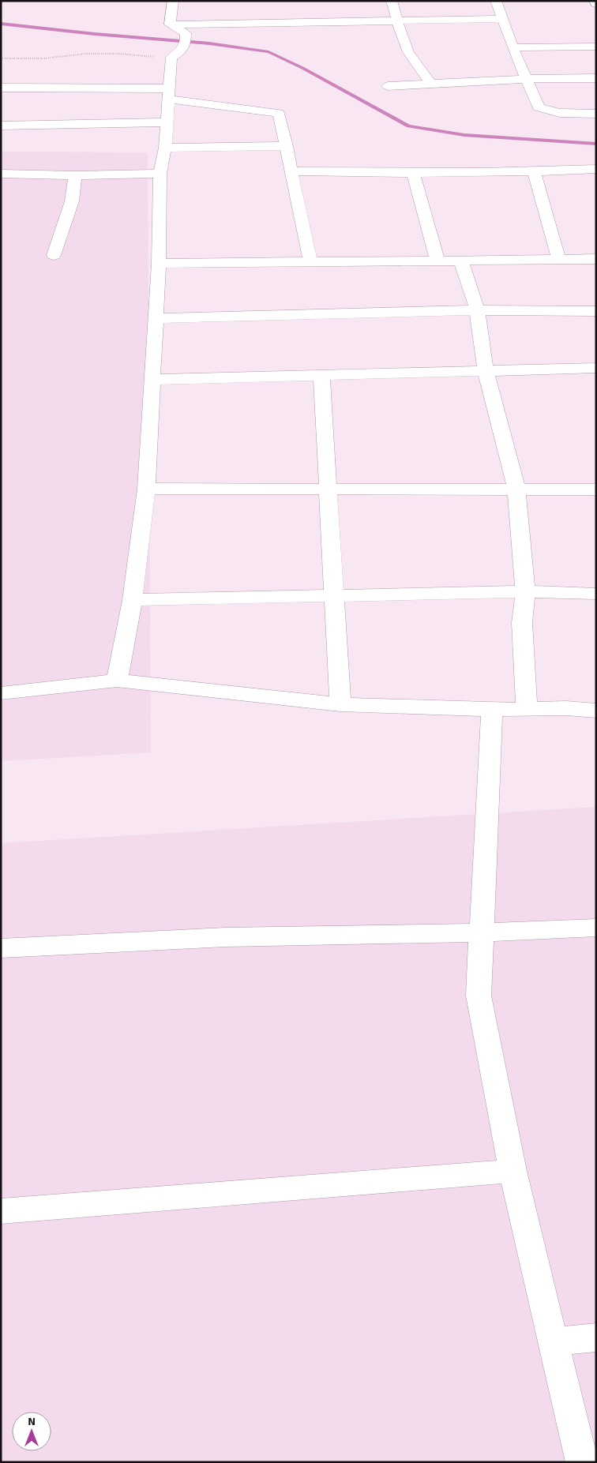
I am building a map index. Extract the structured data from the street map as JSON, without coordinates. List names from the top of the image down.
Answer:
{
  "north": "top"
}
